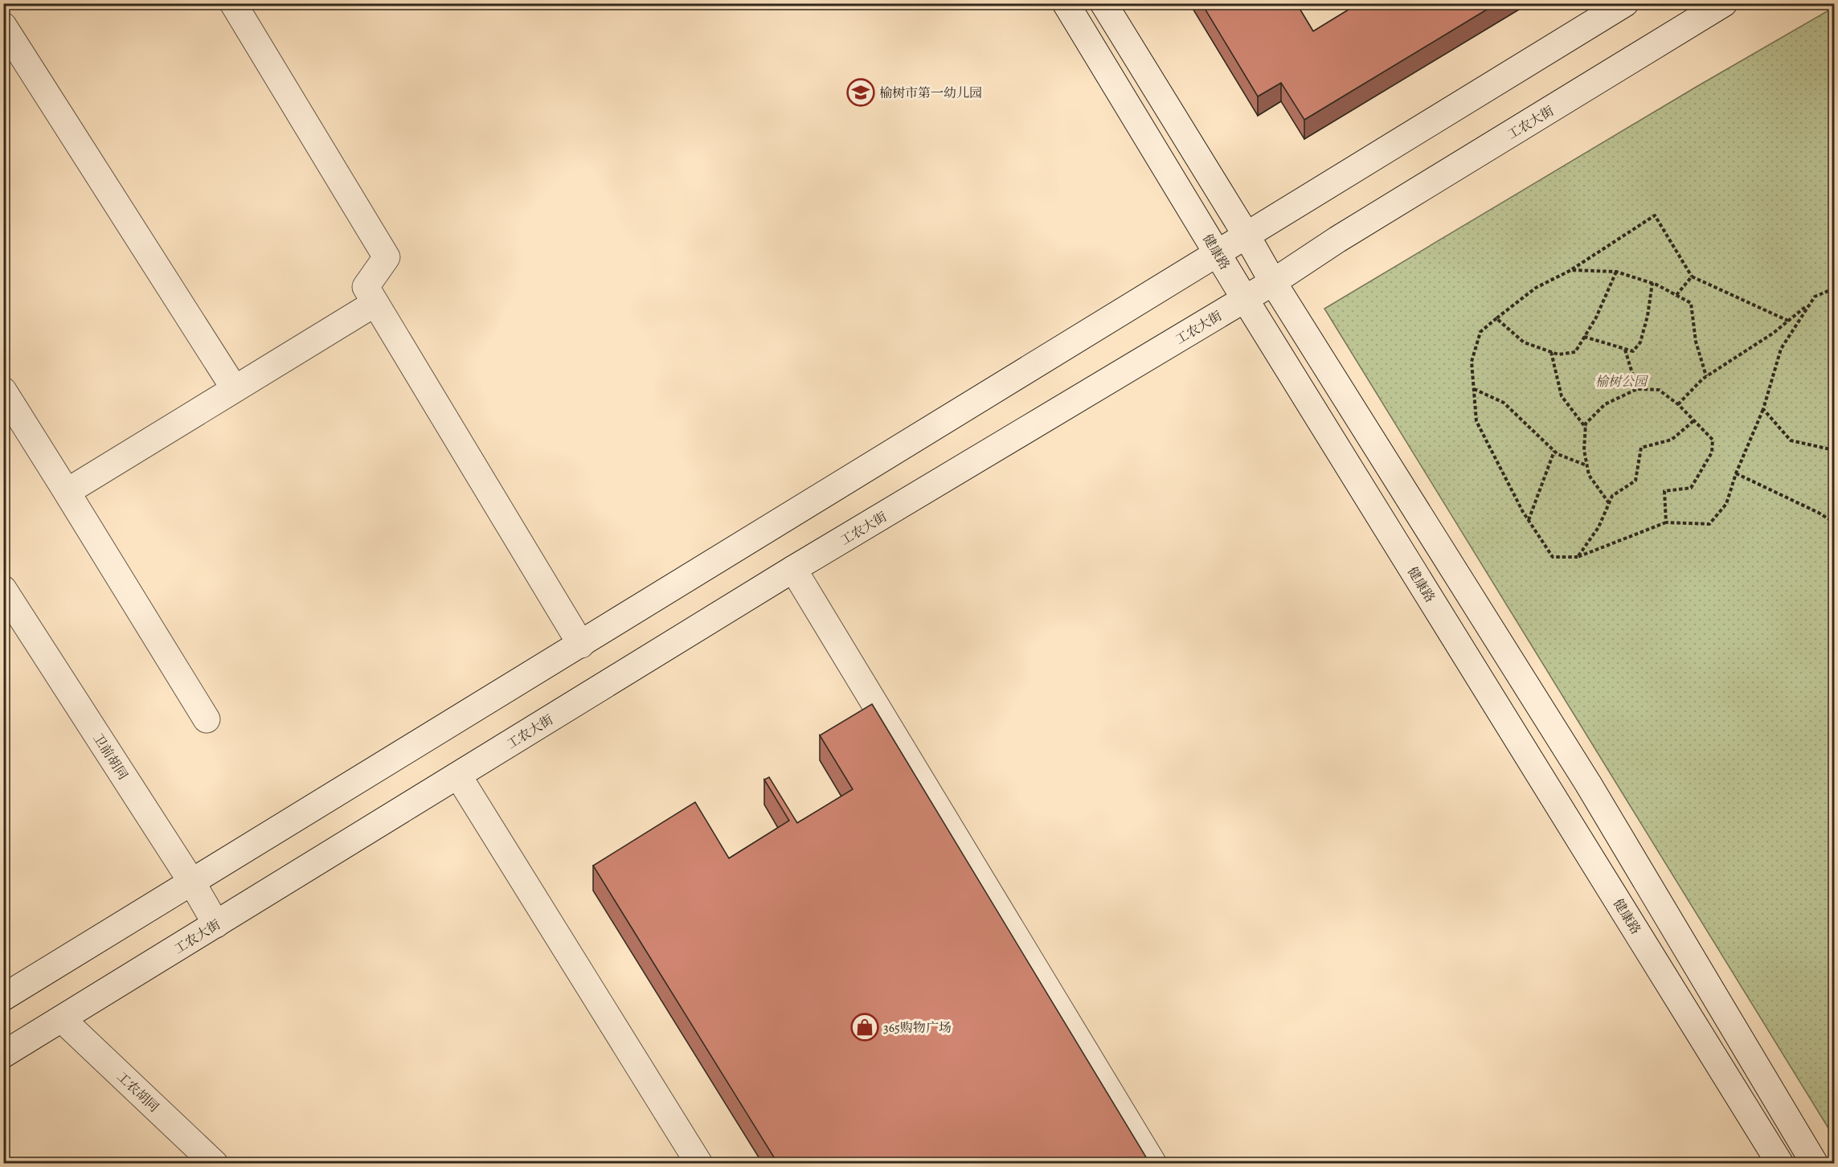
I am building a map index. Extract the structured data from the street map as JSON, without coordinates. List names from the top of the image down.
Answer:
{
  "streets": {
    "main road": [
      "工农大街",
      "健康路",
      "卫前胡同",
      "工农胡同"
    ]
  },
  "crossings": [
    ["工农大街", "健康路"],
    ["工农大街", "卫前胡同"],
    ["工农大街", "工农胡同"]
  ],
  "parks": ["榆树公园"],
  "places": {
    "school or university": ["榆树市第一幼儿园"],
    "shop": ["365购物广场"]
  }
}
